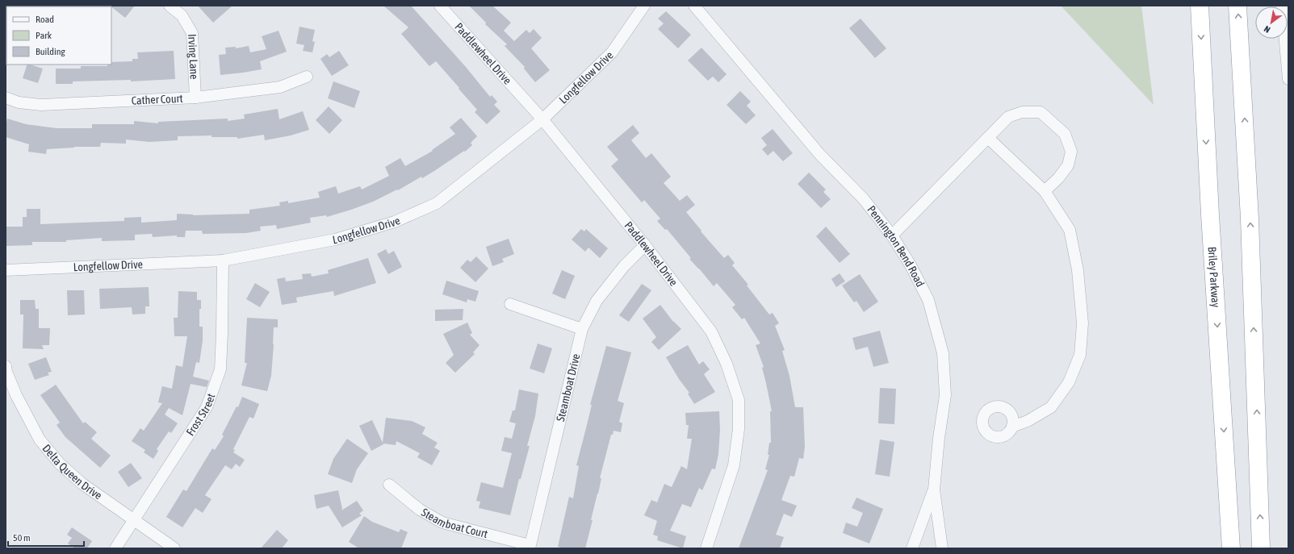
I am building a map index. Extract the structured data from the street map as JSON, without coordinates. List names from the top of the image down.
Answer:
{
  "streets": {
    "highway": ["Briley Parkway"],
    "street": [
      "Paddlewheel Drive",
      "Irving Lane",
      "Longfellow Drive",
      "Cather Court",
      "Pennington Bend Road",
      "Steamboat Drive",
      "Frost Street",
      "Delta Queen Drive",
      "Steamboat Court"
    ]
  },
  "crossings": [
    ["Paddlewheel Drive", "Longfellow Drive"],
    ["Paddlewheel Drive", "Steamboat Drive"],
    ["Irving Lane", "Cather Court"],
    ["Longfellow Drive", "Frost Street"],
    ["Steamboat Drive", "Steamboat Court"],
    ["Frost Street", "Delta Queen Drive"]
  ],
  "legend": ["Road", "Park", "Building"],
  "scale_bar": "50 m",
  "north": "bottom left"
}
